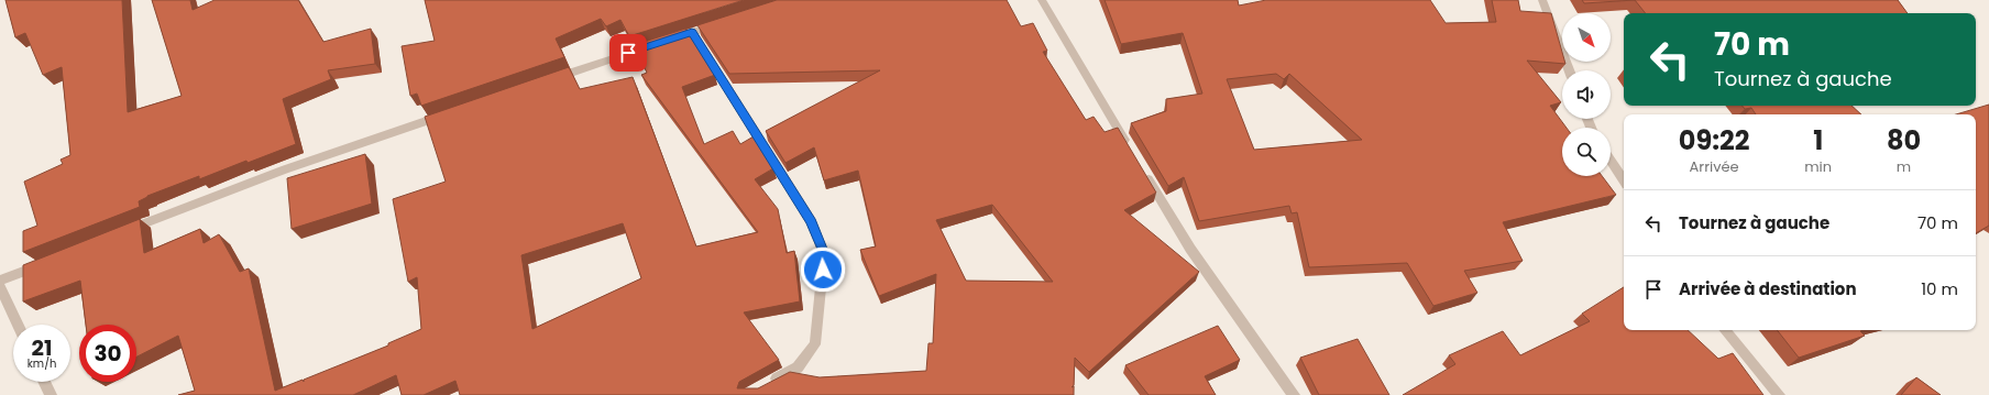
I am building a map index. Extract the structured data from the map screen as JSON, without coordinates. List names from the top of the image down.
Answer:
{
  "north": "bottom right",
  "page": {
    "turn": ["70 m", "Tournez à gauche"],
    "eta": [
      "09:22",
      "Arrivée",
      "1",
      "min",
      "80",
      "m"
    ],
    "list": [
      {
        "name": "Tournez à gauche",
        "value": "70 m"
      },
      {
        "name": "Arrivée à destination",
        "value": "10 m"
      }
    ],
    "speed": "21 km/h",
    "limit": "30"
  }
}
